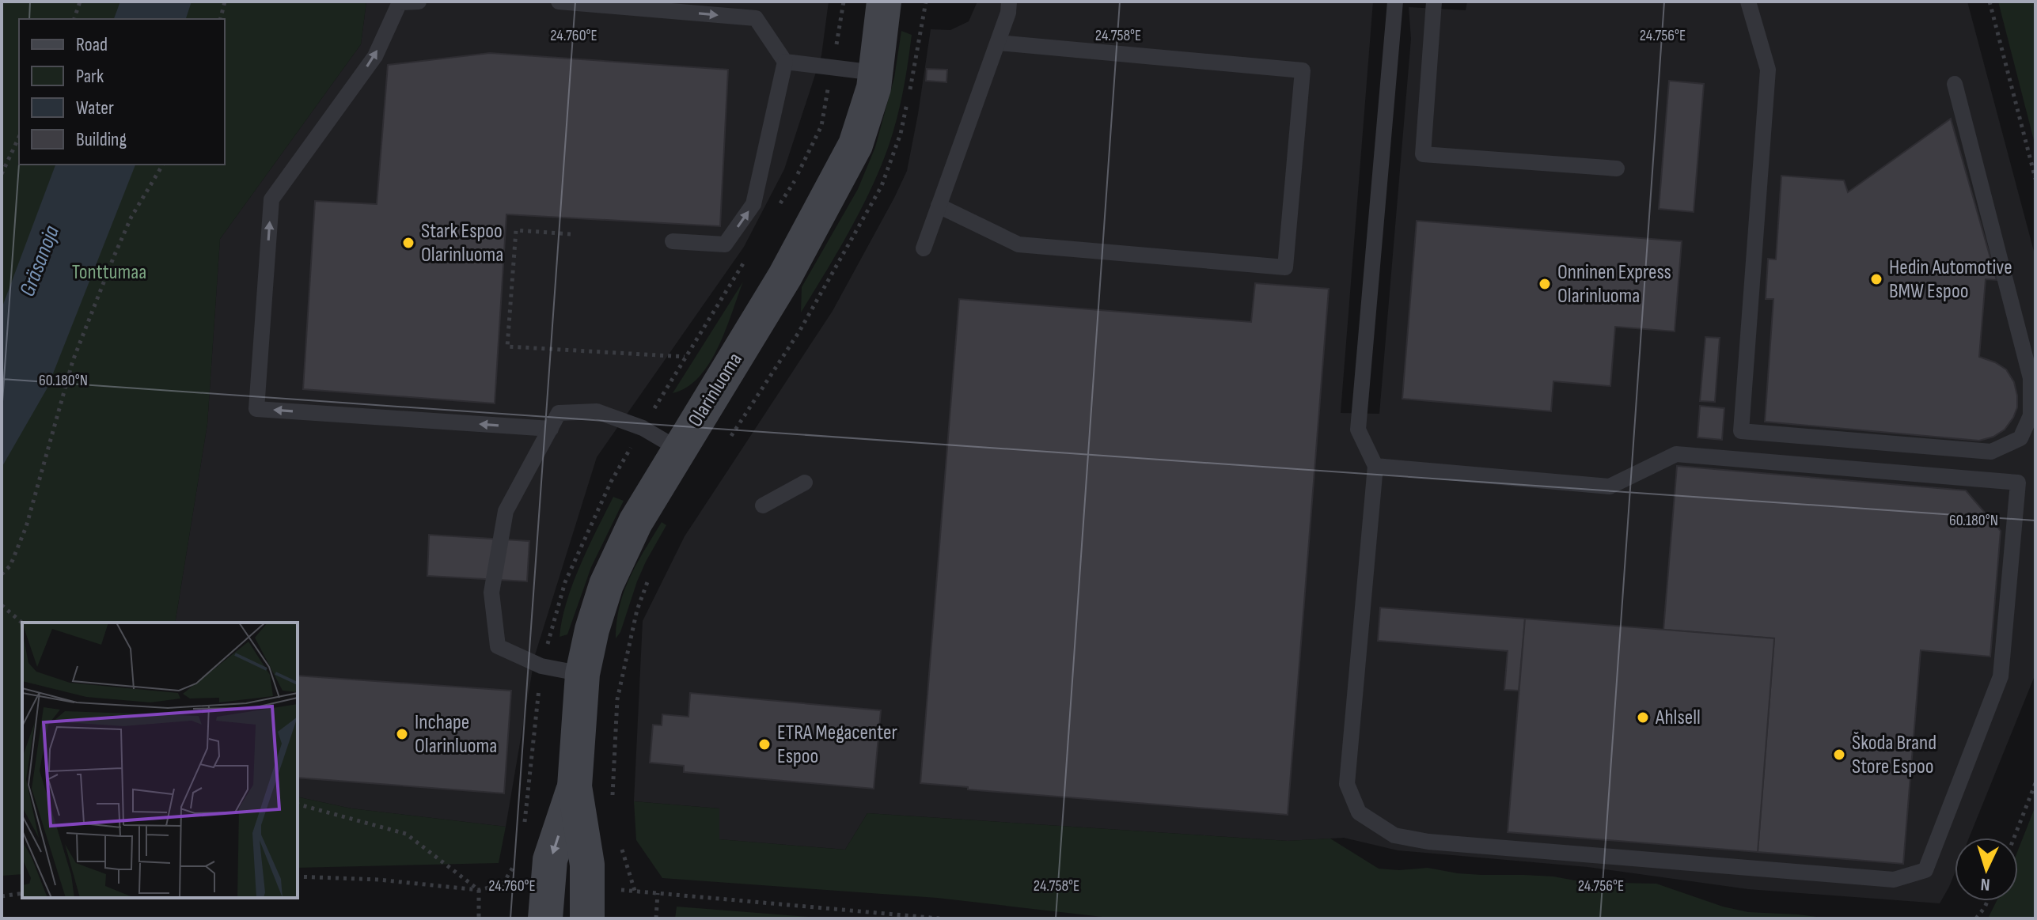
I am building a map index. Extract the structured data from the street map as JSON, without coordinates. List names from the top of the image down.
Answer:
{
  "streets": {
    "main road": ["Olarinluoma"]
  },
  "water": ["Gräsanoja"],
  "parks": ["Tonttumaa"],
  "places": [
    "Stark Espoo Olarinluoma",
    "Hedin Automotive BMW Espoo",
    "Onninen Express Olarinluoma",
    "Ahlsell",
    "Inchape Olarinluoma",
    "ETRA Megacenter Espoo",
    "Škoda Brand Store Espoo"
  ],
  "legend": [
    "Road",
    "Park",
    "Water",
    "Building"
  ],
  "north": "bottom",
  "coordinates": [
    "24.760°E",
    "24.758°E",
    "24.756°E",
    "60.180°N"
  ]
}
